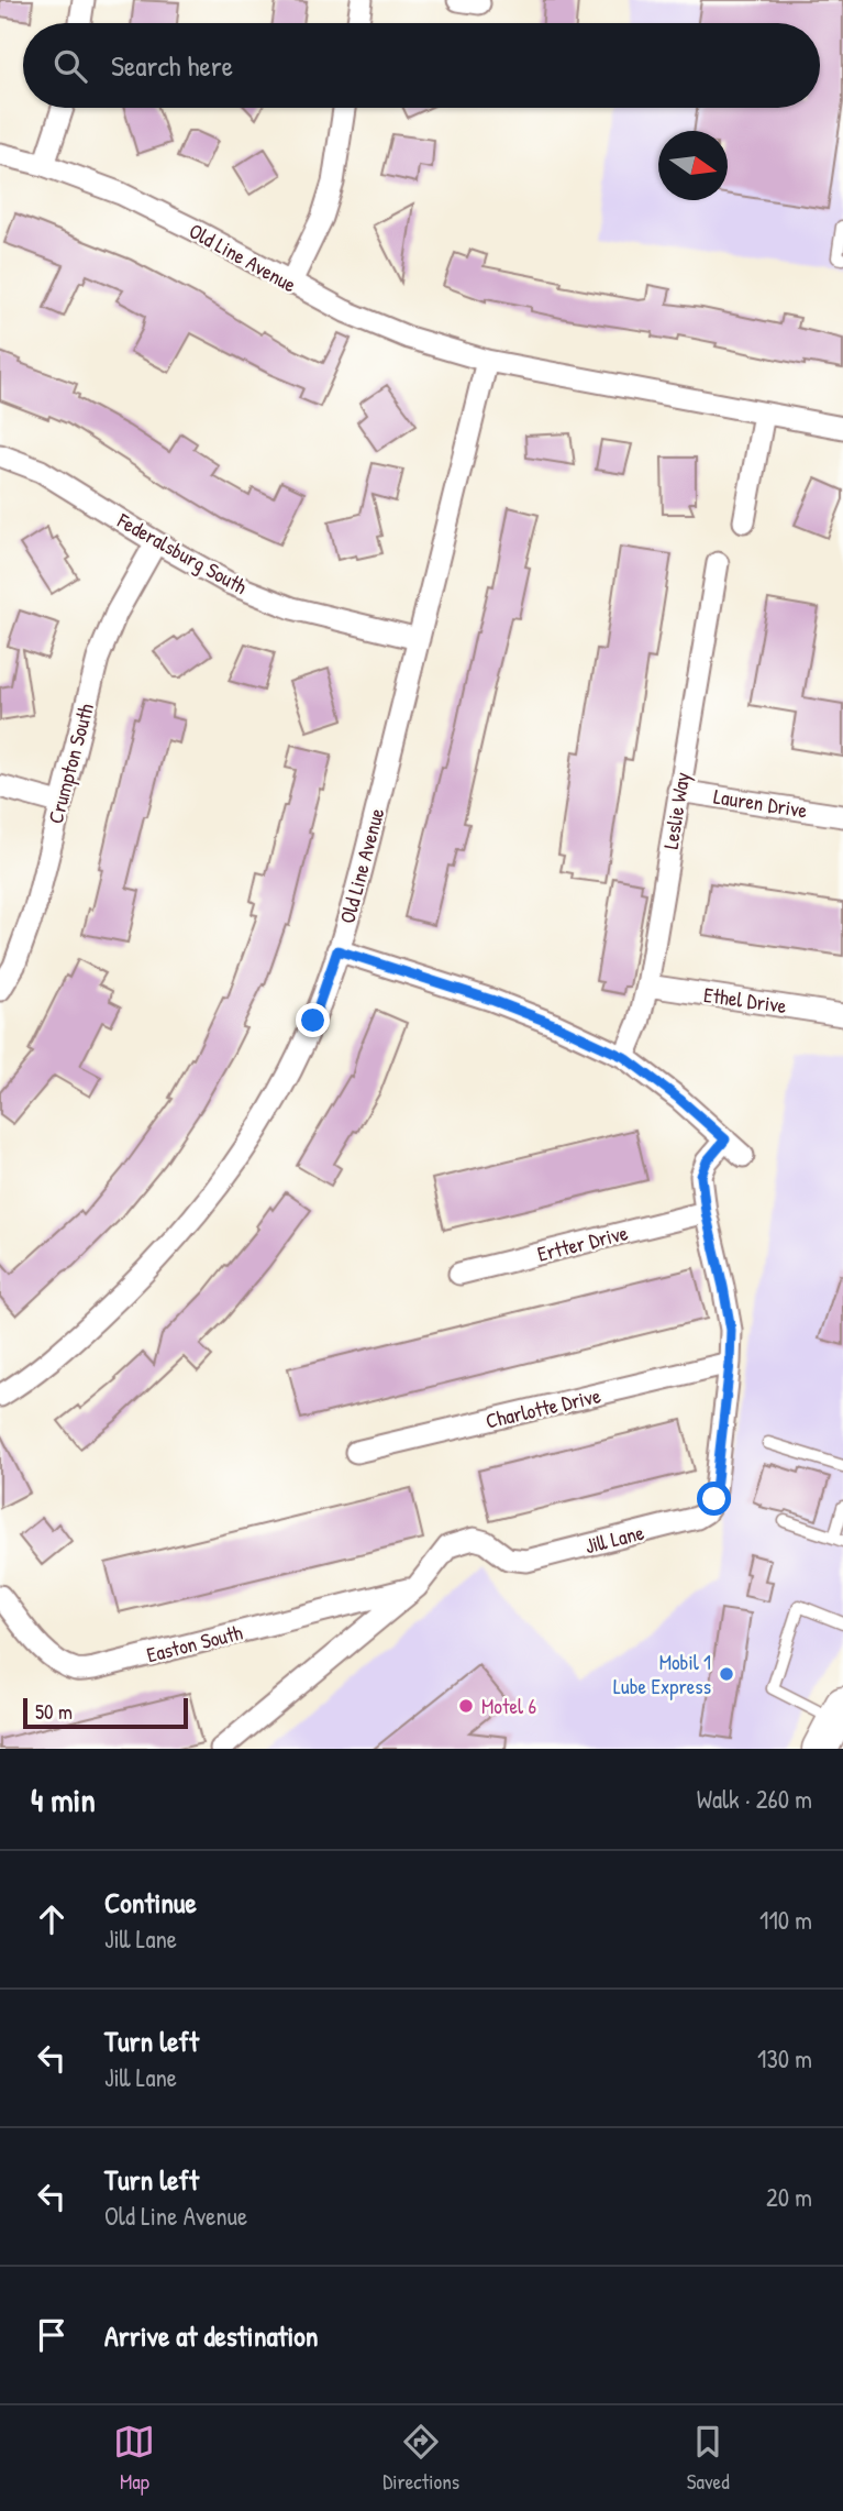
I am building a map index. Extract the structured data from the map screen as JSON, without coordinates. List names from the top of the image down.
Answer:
{
  "streets": {
    "street": [
      "Old Line Avenue",
      "Federalsburg South",
      "Crumpton South",
      "Lauren Drive",
      "Leslie Way",
      "Ethel Drive",
      "Ertter Drive",
      "Charlotte Drive",
      "Jill Lane",
      "Easton South"
    ]
  },
  "crossings": [
    ["Old Line Avenue", "Federalsburg South"],
    ["Federalsburg South", "Crumpton South"],
    ["Lauren Drive", "Leslie Way"],
    ["Leslie Way", "Ethel Drive"],
    ["Ertter Drive", "Jill Lane"],
    ["Charlotte Drive", "Jill Lane"],
    ["Jill Lane", "Easton South"]
  ],
  "places": ["Mobil 1 Lube Express", "Motel 6"],
  "scale_bar": "50 m",
  "north": "right",
  "page": {
    "search": "Search here",
    "scale": "50 m",
    "heading": ["4 min", "Walk · 260 m"],
    "list": [
      ["Continue", "Jill Lane", "110 m"],
      ["Turn left", "Jill Lane", "130 m"],
      ["Turn left", "Old Line Avenue", "20 m"],
      "Arrive at destination"
    ],
    "nav": ["Map", "Directions", "Saved"]
  }
}
